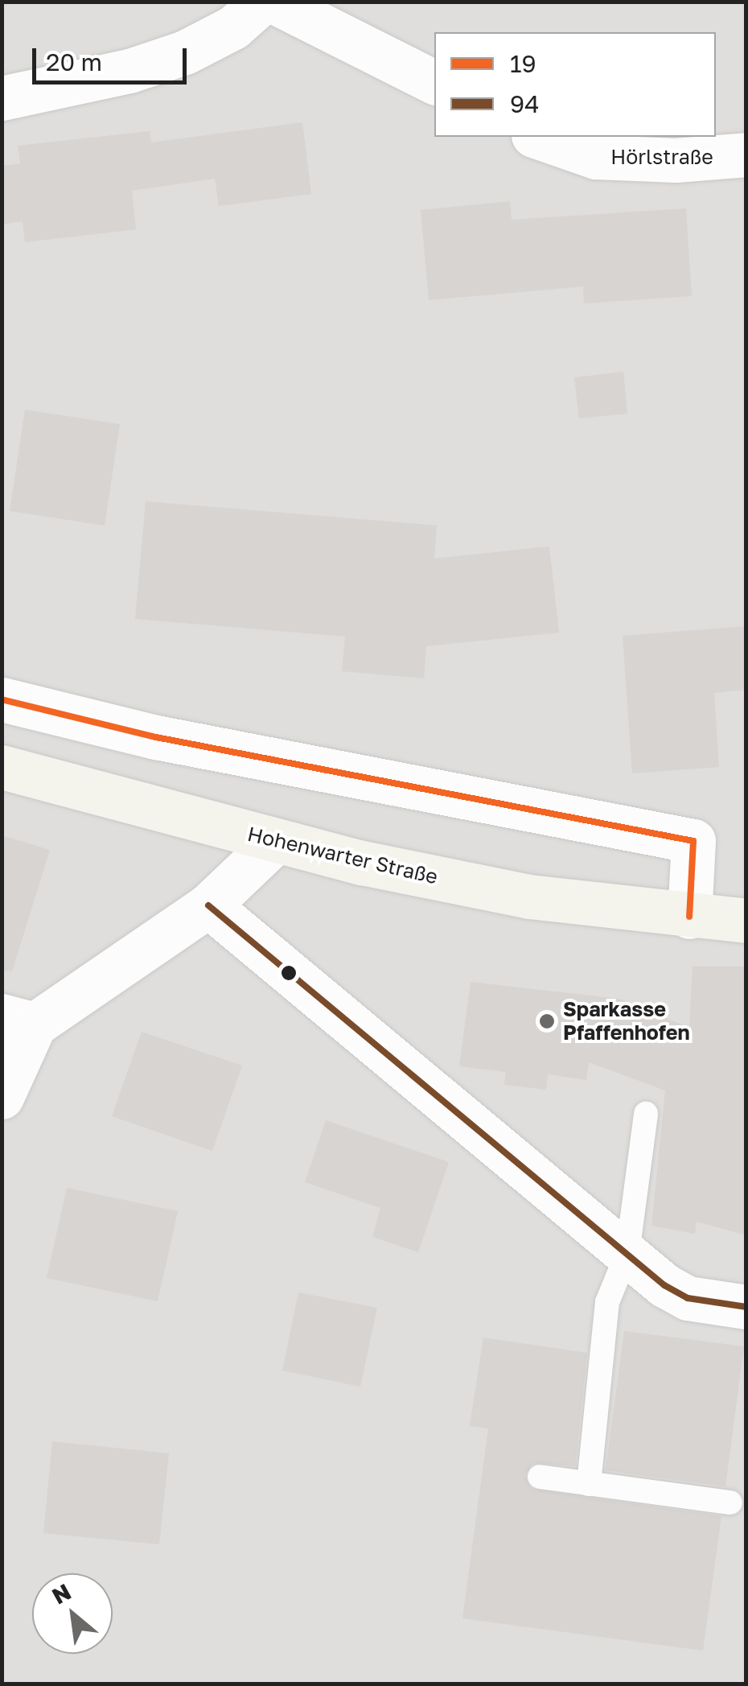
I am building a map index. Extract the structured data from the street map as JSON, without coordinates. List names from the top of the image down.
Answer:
{
  "streets": {
    "street": ["Hörlstraße", "Hohenwarter Straße"]
  },
  "places": ["Sparkasse Pfaffenhofen"],
  "lines": ["transit line 19", "transit line 94"],
  "legend": ["19", "94"],
  "scale_bar": "20 m",
  "north": "top left"
}
